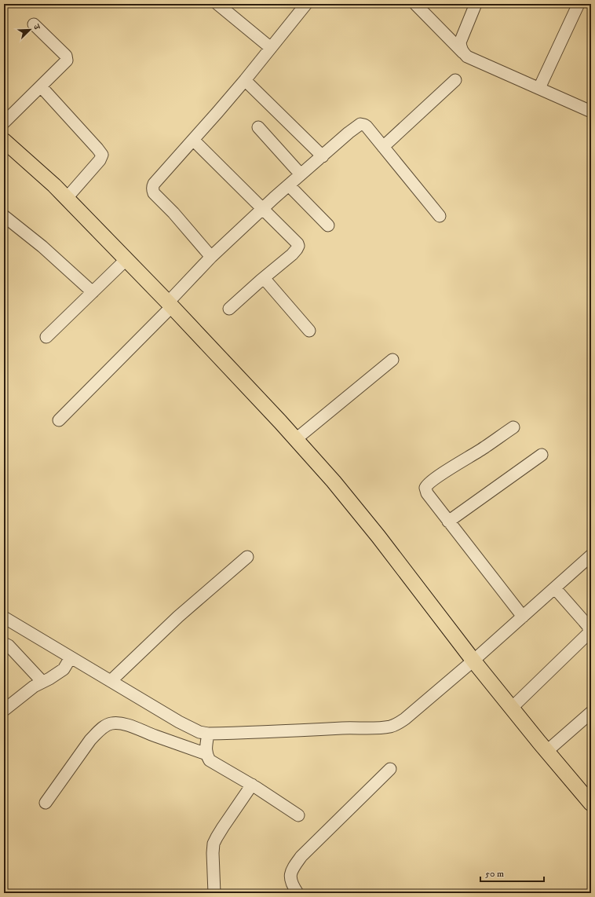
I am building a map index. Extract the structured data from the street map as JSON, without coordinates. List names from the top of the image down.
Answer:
{
  "scale_bar": "50 m",
  "north": "top right"
}
